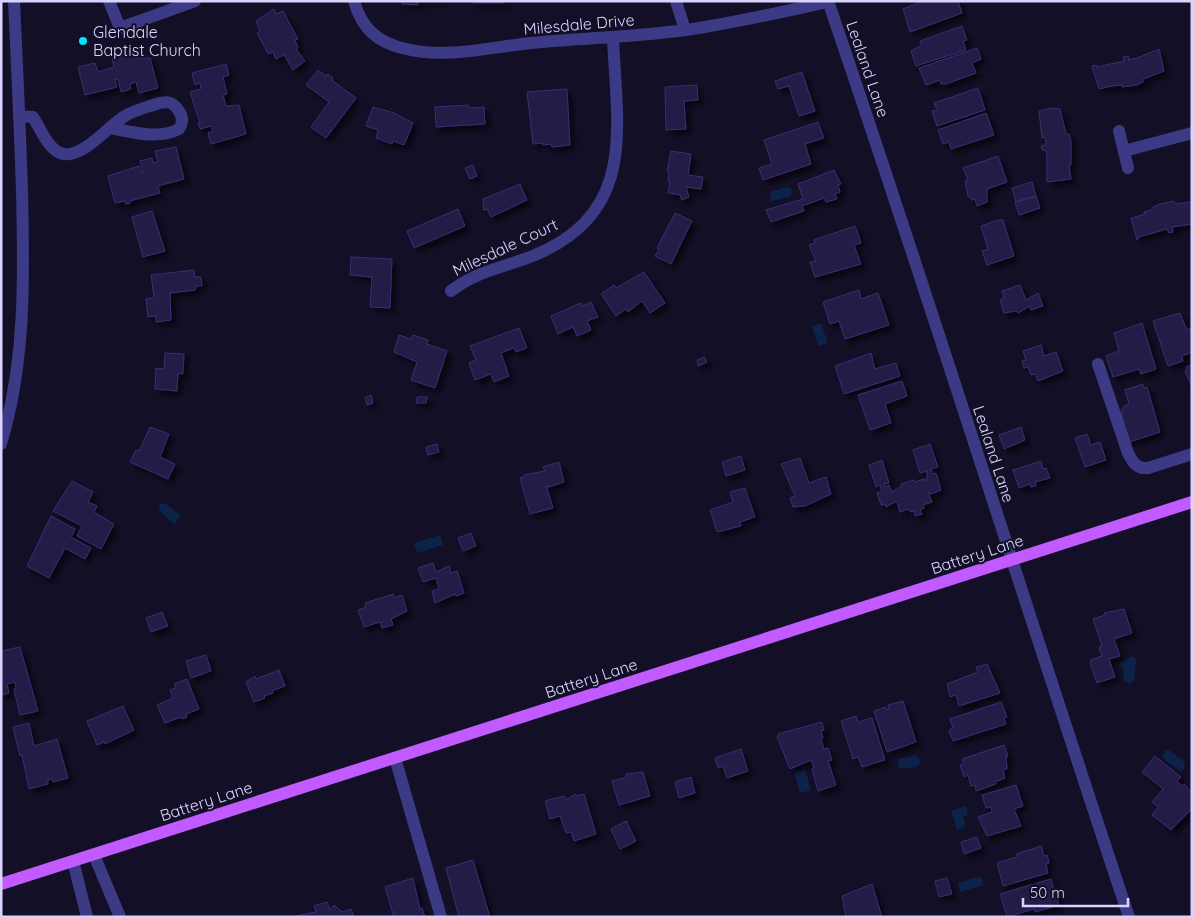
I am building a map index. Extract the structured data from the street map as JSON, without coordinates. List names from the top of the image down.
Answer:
{
  "streets": {
    "main road": ["Battery Lane"],
    "street": ["Milesdale Drive", "Lealand Lane", "Milesdale Court"]
  },
  "crossings": [
    ["Milesdale Drive", "Lealand Lane"],
    ["Milesdale Drive", "Milesdale Court"],
    ["Lealand Lane", "Battery Lane"]
  ],
  "places": ["Glendale Baptist Church"],
  "scale_bar": "50 m"
}
